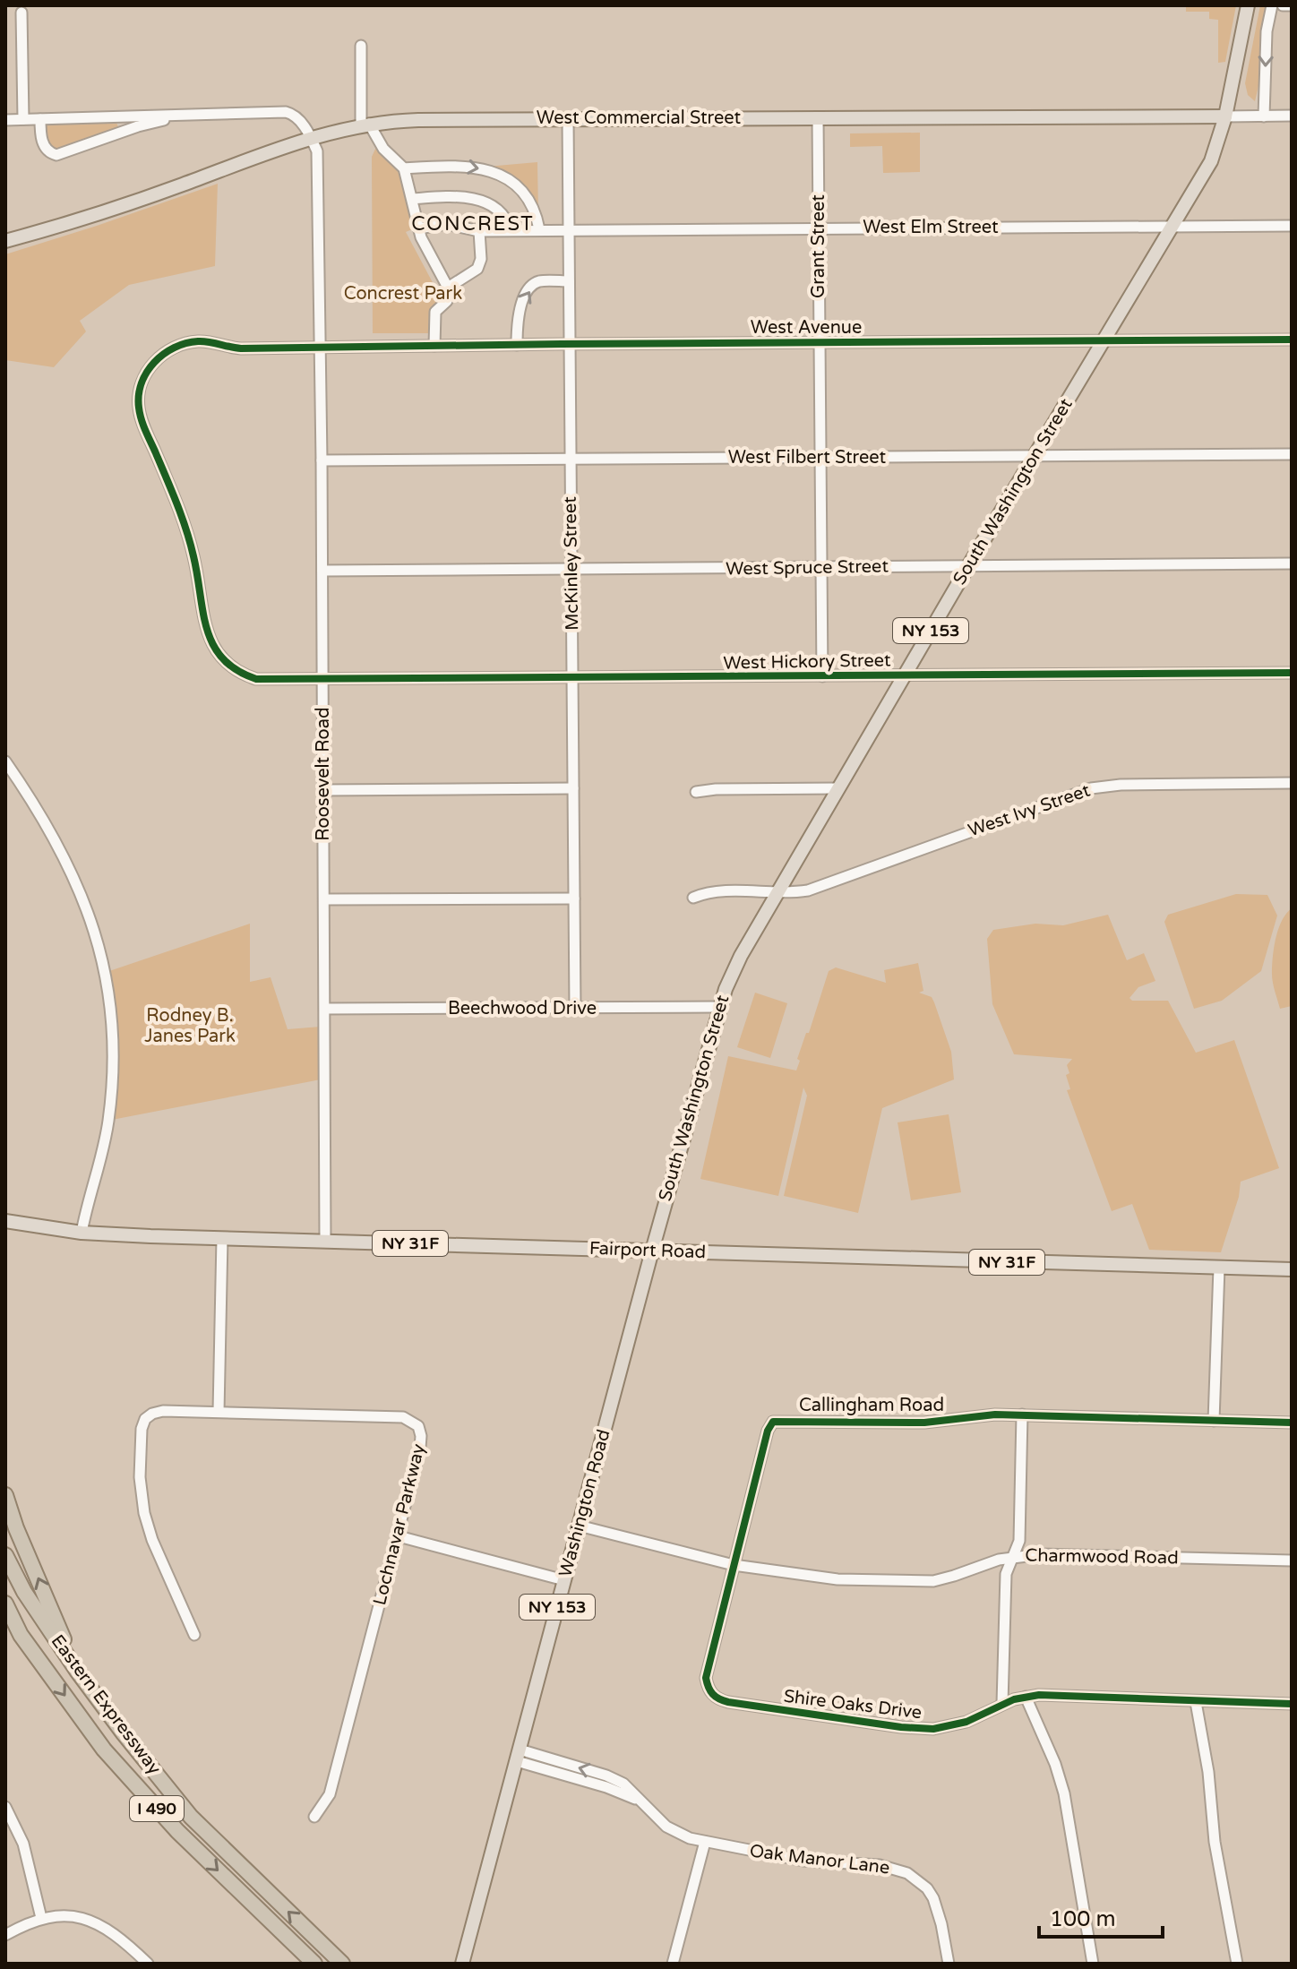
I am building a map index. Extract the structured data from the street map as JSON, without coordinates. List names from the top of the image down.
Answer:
{
  "streets": {
    "highway": ["Eastern Expressway", "I 490"],
    "main road": [
      "West Commercial Street",
      "South Washington Street",
      "NY 153",
      "NY 31F",
      "Fairport Road",
      "Washington Road"
    ],
    "street": [
      "West Elm Street",
      "Grant Street",
      "West Avenue",
      "West Filbert Street",
      "McKinley Street",
      "West Spruce Street",
      "West Hickory Street",
      "Roosevelt Road",
      "West Ivy Street",
      "Beechwood Drive",
      "Callingham Road",
      "Lochnavar Parkway",
      "Charmwood Road",
      "Shire Oaks Drive",
      "Oak Manor Lane"
    ]
  },
  "crossings": [
    ["West Commercial Street", "Grant Street"],
    ["West Commercial Street", "South Washington Street"],
    ["West Commercial Street", "McKinley Street"],
    ["West Commercial Street", "Roosevelt Road"],
    ["West Elm Street", "Grant Street"],
    ["West Elm Street", "South Washington Street"],
    ["West Elm Street", "McKinley Street"],
    ["Grant Street", "West Avenue"],
    ["Grant Street", "West Filbert Street"],
    ["Grant Street", "West Spruce Street"],
    ["Grant Street", "West Hickory Street"],
    ["West Avenue", "South Washington Street"],
    ["West Avenue", "McKinley Street"],
    ["West Avenue", "West Hickory Street"],
    ["West Avenue", "Roosevelt Road"],
    ["West Filbert Street", "South Washington Street"],
    ["West Filbert Street", "McKinley Street"],
    ["West Filbert Street", "Roosevelt Road"],
    ["South Washington Street", "West Spruce Street"],
    ["South Washington Street", "West Hickory Street"],
    ["South Washington Street", "West Ivy Street"],
    ["South Washington Street", "Beechwood Drive"],
    ["South Washington Street", "Fairport Road"],
    ["South Washington Street", "Washington Road"],
    ["McKinley Street", "West Spruce Street"],
    ["McKinley Street", "West Hickory Street"],
    ["McKinley Street", "Beechwood Drive"],
    ["West Spruce Street", "Roosevelt Road"],
    ["West Hickory Street", "Roosevelt Road"],
    ["Roosevelt Road", "Beechwood Drive"],
    ["Roosevelt Road", "Fairport Road"],
    ["Fairport Road", "Washington Road"],
    ["Callingham Road", "Charmwood Road"],
    ["Callingham Road", "Shire Oaks Drive"],
    ["Washington Road", "Charmwood Road"],
    ["Washington Road", "Oak Manor Lane"],
    ["Charmwood Road", "Shire Oaks Drive"]
  ],
  "districts": ["CONCREST"],
  "parks": ["Concrest Park", "Rodney B. Janes Park"],
  "scale_bar": "100 m"
}
